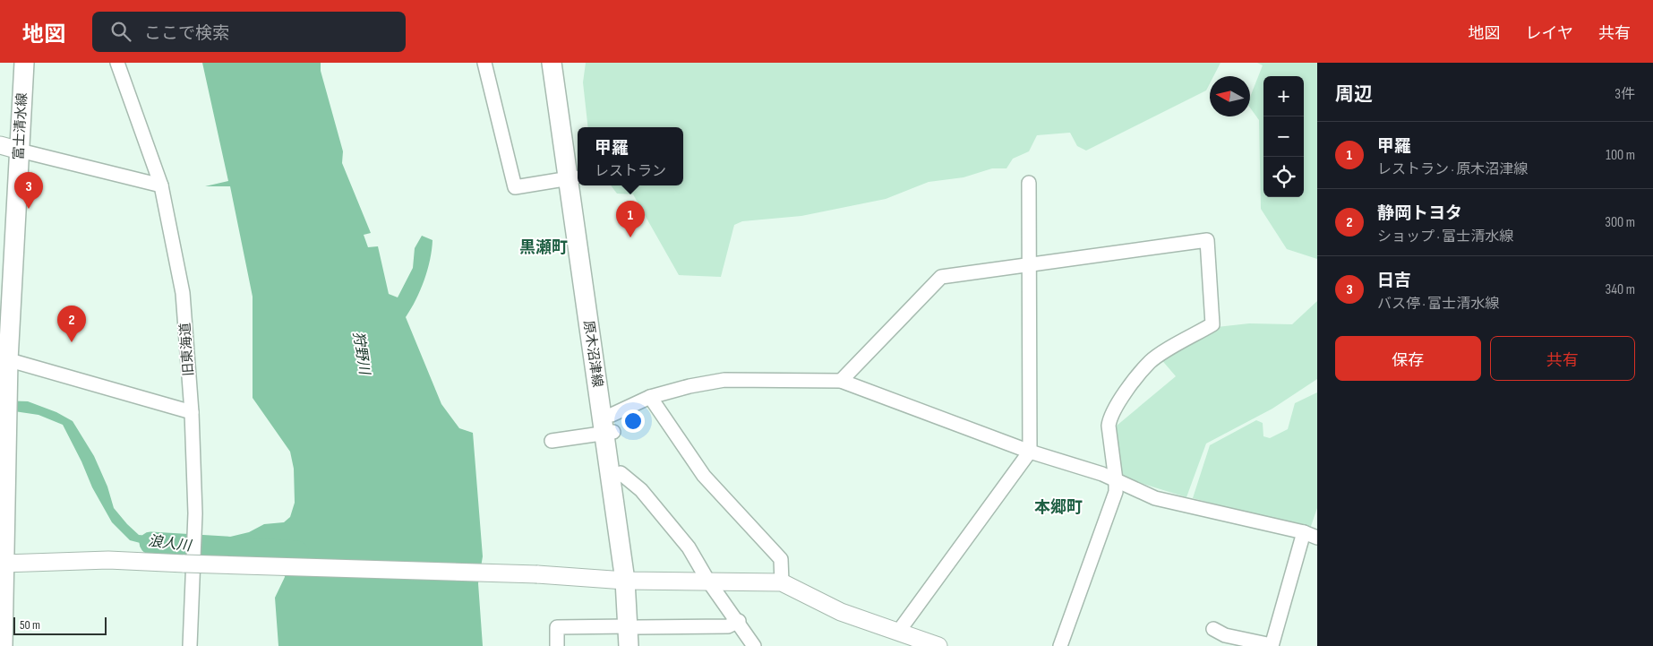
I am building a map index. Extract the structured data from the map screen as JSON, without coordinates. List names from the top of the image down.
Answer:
{
  "streets": {
    "main road": ["富士清水線", "原木沼津線"],
    "street": ["旧東海道"]
  },
  "districts": ["黒瀬町", "本郷町"],
  "water": ["狩野川", "浪人川"],
  "scale_bar": "50 m",
  "north": "left",
  "page": {
    "header": "地図",
    "search": "ここで検索",
    "nav": ["地図", "レイヤ", "共有"],
    "heading": ["周辺", "3件"],
    "map_buttons": ["+", "−"],
    "list": [
      {
        "mark": "1",
        "name": "甲羅",
        "note": "レストラン · 原木沼津線",
        "value": "100 m"
      },
      {
        "mark": "2",
        "name": "静岡トヨタ",
        "note": "ショップ · 富士清水線",
        "value": "300 m"
      },
      {
        "mark": "3",
        "name": "日吉",
        "note": "バス停 · 富士清水線",
        "value": "340 m"
      }
    ],
    "popup": ["甲羅", "レストラン"],
    "pins": ["3", "1", "2"],
    "buttons": ["保存", "共有"],
    "scale": "50 m"
  }
}
